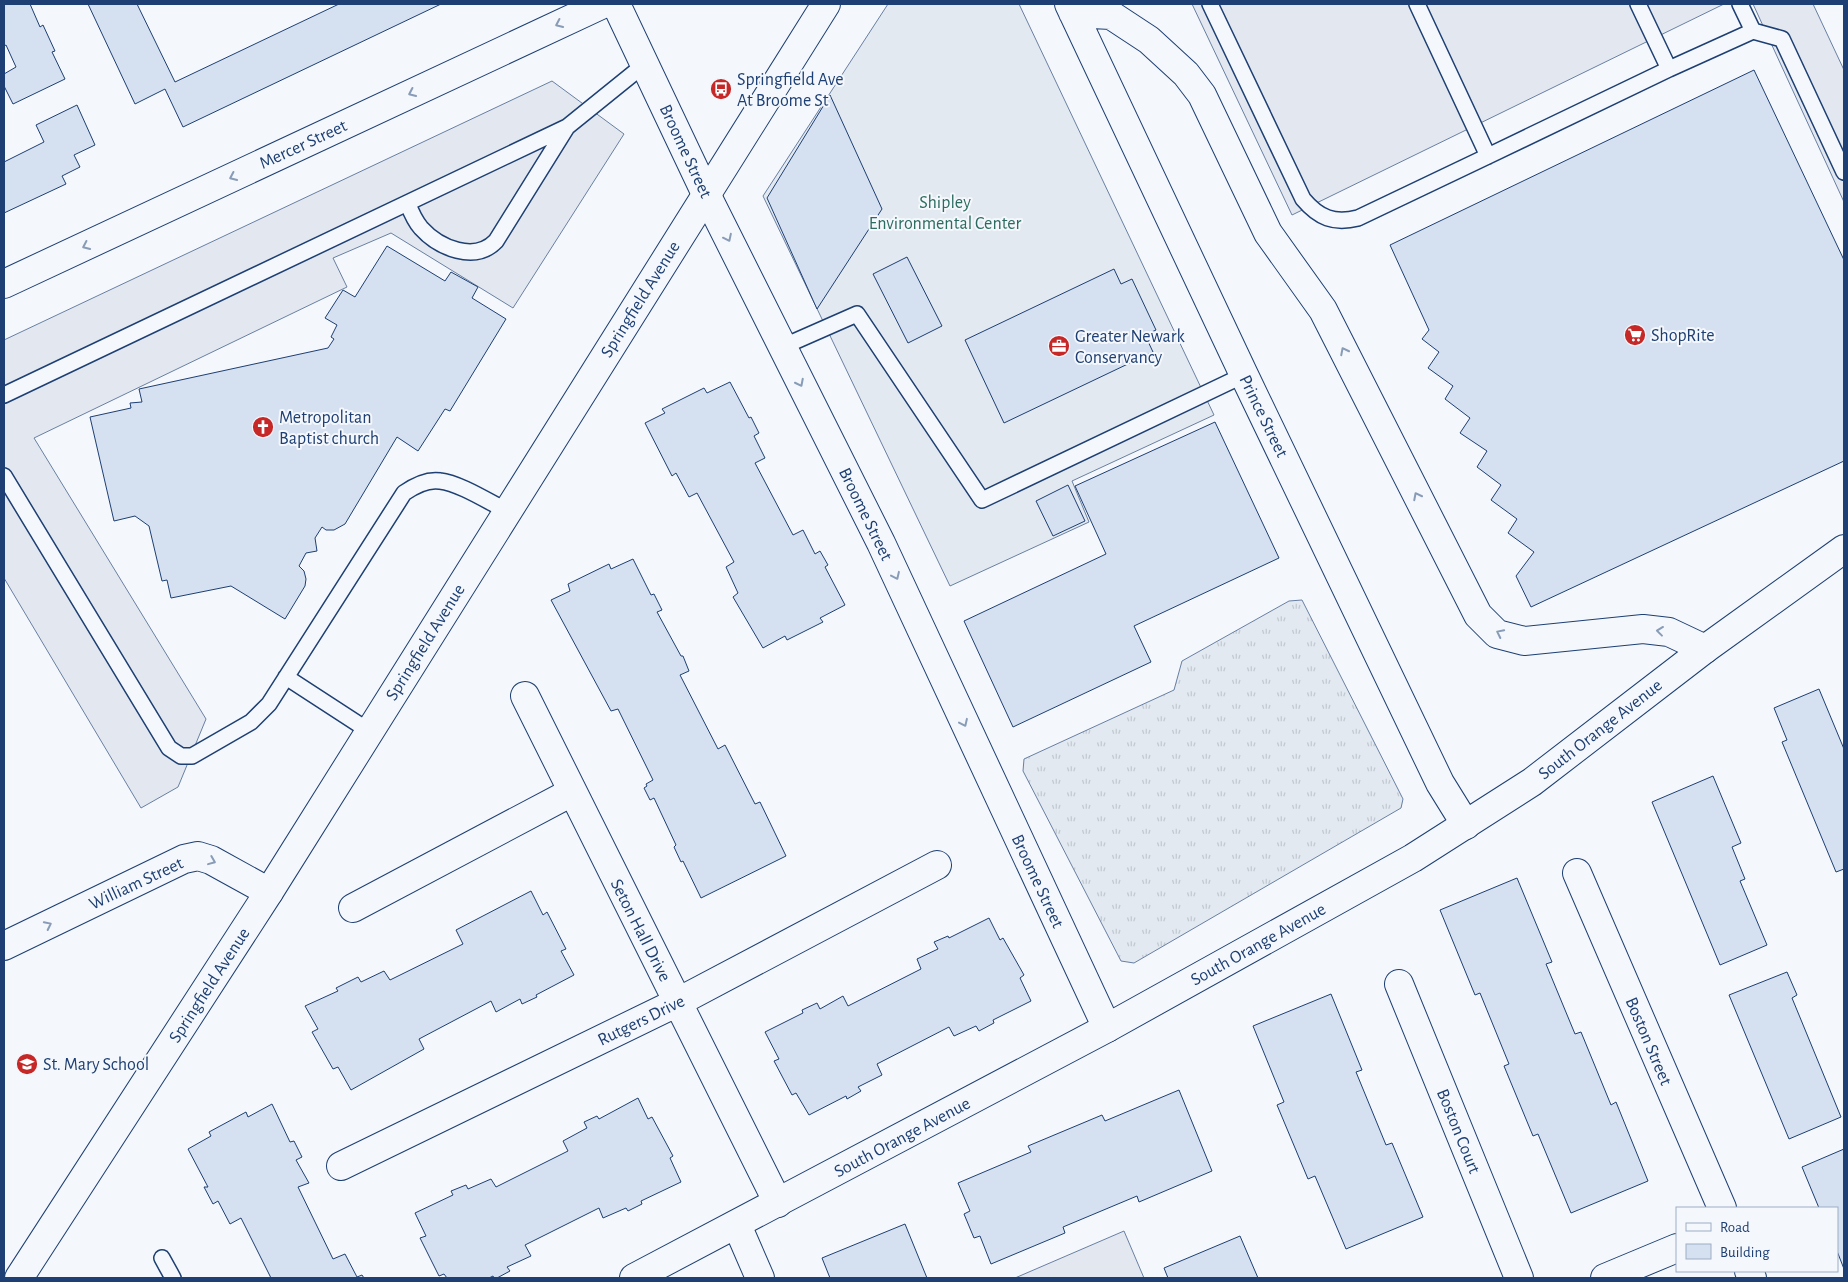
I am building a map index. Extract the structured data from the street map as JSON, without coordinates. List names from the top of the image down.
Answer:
{
  "streets": {
    "street": [
      "Mercer Street",
      "Broome Street",
      "Springfield Avenue",
      "Prince Street",
      "South Orange Avenue",
      "William Street",
      "Seton Hall Drive",
      "Rutgers Drive",
      "Boston Street",
      "Boston Court"
    ]
  },
  "crossings": [
    ["Broome Street", "Springfield Avenue"],
    ["Broome Street", "South Orange Avenue"],
    ["Springfield Avenue", "William Street"],
    ["Prince Street", "South Orange Avenue"],
    ["South Orange Avenue", "Seton Hall Drive"],
    ["Seton Hall Drive", "Rutgers Drive"]
  ],
  "one_way": ["Mercer Street", "Broome Street", "William Street"],
  "parks": ["Shipley Environmental Center"],
  "places": {
    "bus stop": ["Springfield Ave At Broome St"],
    "supermarket": ["ShopRite"],
    "office": ["Greater Newark Conservancy"],
    "church": ["Metropolitan Baptist church"],
    "school or university": ["St. Mary School"]
  },
  "legend": ["Road", "Building"]
}
